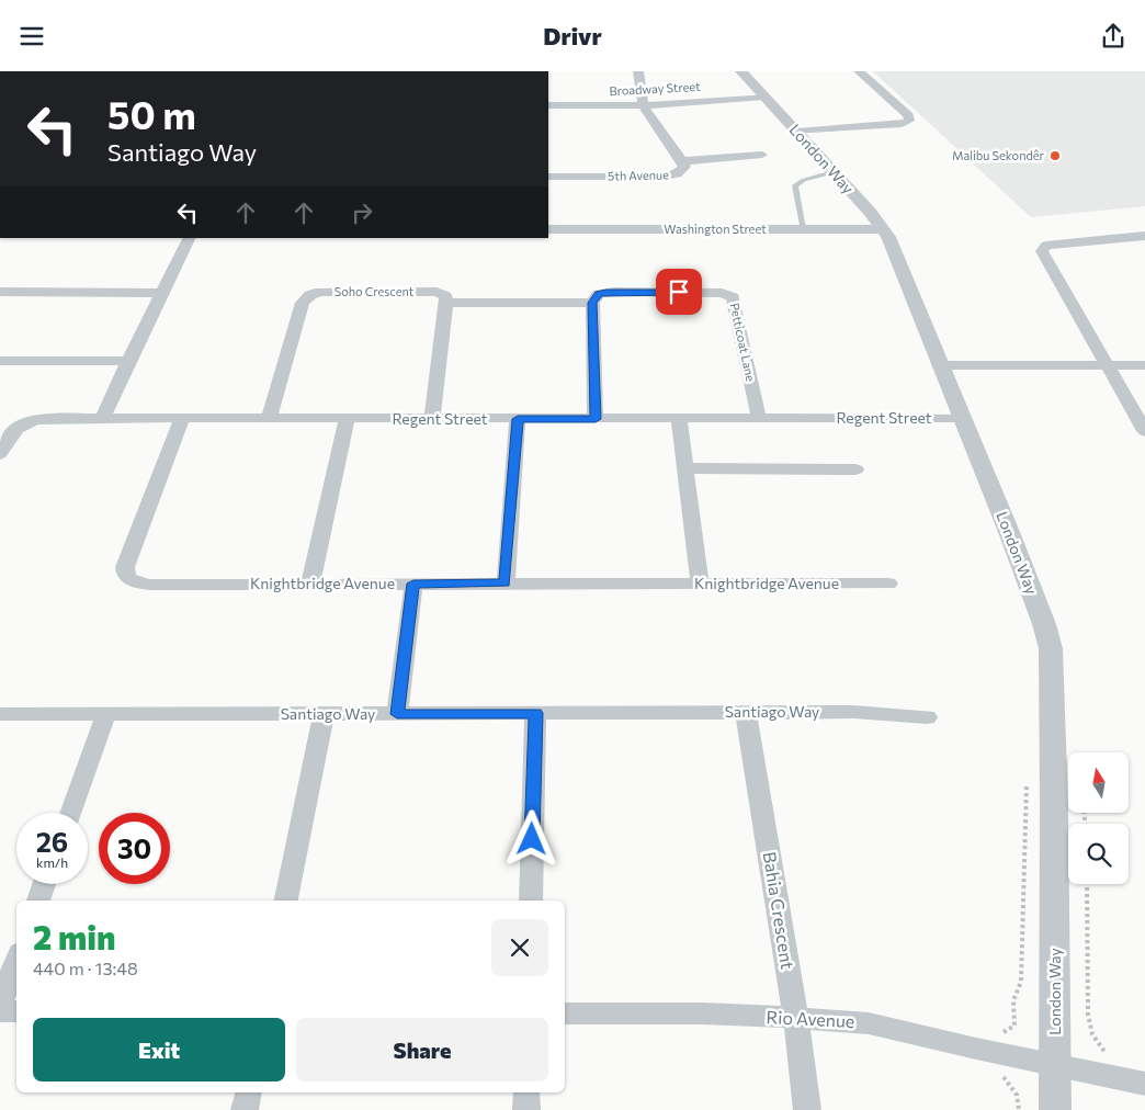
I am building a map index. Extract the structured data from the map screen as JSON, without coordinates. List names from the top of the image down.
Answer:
{
  "streets": {
    "street": [
      "Broadway Street",
      "London Way",
      "5th Avenue",
      "Washington Street",
      "Soho Crescent",
      "Petticoat Lane",
      "Regent Street",
      "Knightbridge Avenue",
      "Santiago Way",
      "Bahia Crescent",
      "Rio Avenue"
    ]
  },
  "crossings": [
    ["Broadway Street", "London Way"],
    ["Broadway Street", "5th Avenue"],
    ["London Way", "Washington Street"],
    ["London Way", "Regent Street"],
    ["London Way", "Rio Avenue"],
    ["Soho Crescent", "Regent Street"],
    ["Petticoat Lane", "Regent Street"],
    ["Regent Street", "Knightbridge Avenue"],
    ["Santiago Way", "Bahia Crescent"],
    ["Bahia Crescent", "Rio Avenue"]
  ],
  "places": ["Malibu Sekondêr"],
  "north": "top",
  "page": {
    "header": "Drivr",
    "turn": ["50 m", "Santiago Way"],
    "speed": "26 km/h",
    "limit": "30",
    "heading": ["2 min", "440 m · 13:48"],
    "buttons": ["Exit", "Share"]
  }
}
